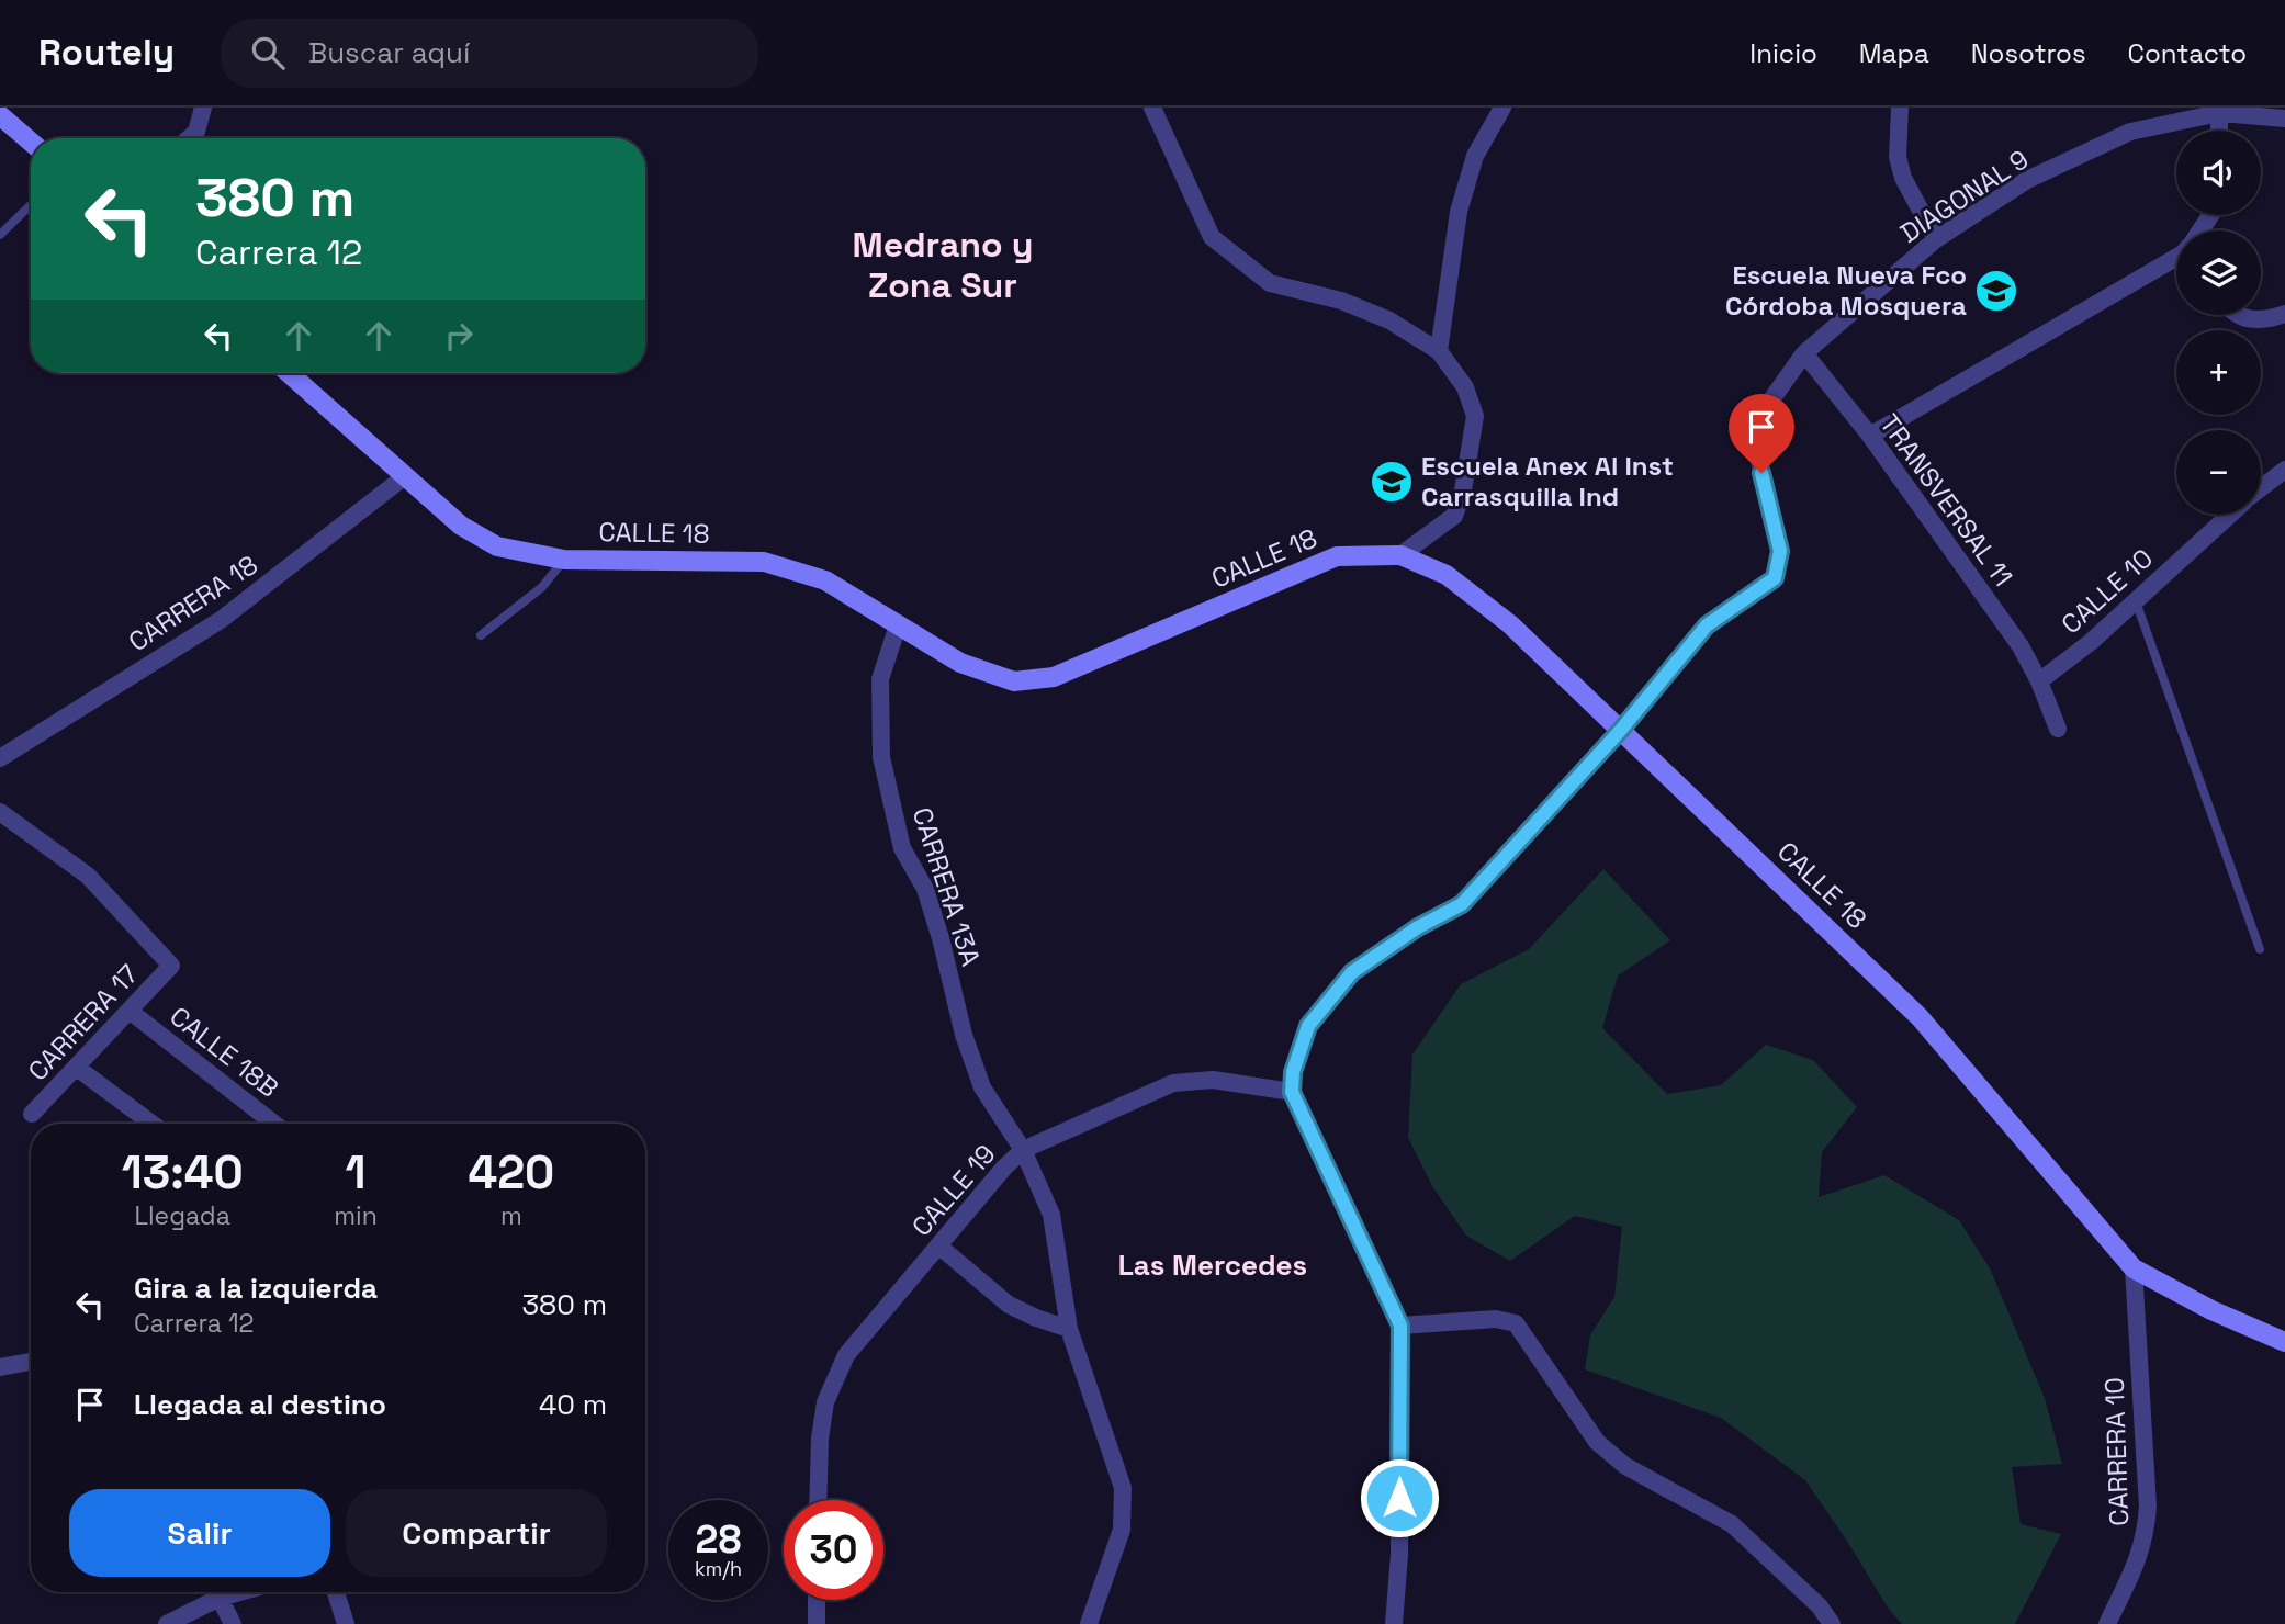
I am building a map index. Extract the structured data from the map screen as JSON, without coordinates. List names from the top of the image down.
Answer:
{
  "streets": {
    "main road": ["CALLE 18"],
    "street": [
      "DIAGONAL 9",
      "TRANSVERSAL 11",
      "CALLE 10",
      "CARRERA 18",
      "CARRERA 13A",
      "CARRERA 17",
      "CALLE 18B",
      "CALLE 19",
      "CARRERA 10"
    ]
  },
  "crossings": [
    ["DIAGONAL 9", "TRANSVERSAL 11"],
    ["DIAGONAL 9", "CALLE 18"],
    ["TRANSVERSAL 11", "CALLE 10"],
    ["CALLE 18", "CARRERA 18"],
    ["CALLE 18", "CARRERA 13A"],
    ["CALLE 18", "CARRERA 10"],
    ["CARRERA 13A", "CALLE 19"],
    ["CARRERA 17", "CALLE 18B"]
  ],
  "districts": ["Medrano y Zona Sur", "Las Mercedes"],
  "places": {
    "school or university": ["Escuela Nueva Fco Córdoba Mosquera", "Escuela Anex Al Inst Carrasquilla Ind"]
  },
  "page": {
    "header": "Routely",
    "search": "Buscar aquí",
    "nav": [
      "Inicio",
      "Mapa",
      "Nosotros",
      "Contacto"
    ],
    "map_buttons": ["+", "−"],
    "turn": ["380 m", "Carrera 12"],
    "eta": [
      "13:40",
      "Llegada",
      "1",
      "min",
      "420",
      "m"
    ],
    "list": [
      {
        "name": "Gira a la izquierda",
        "note": "Carrera 12",
        "value": "380 m"
      },
      {
        "name": "Llegada al destino",
        "value": "40 m"
      }
    ],
    "buttons": ["Salir", "Compartir"],
    "speed": "28 km/h",
    "limit": "30"
  }
}
